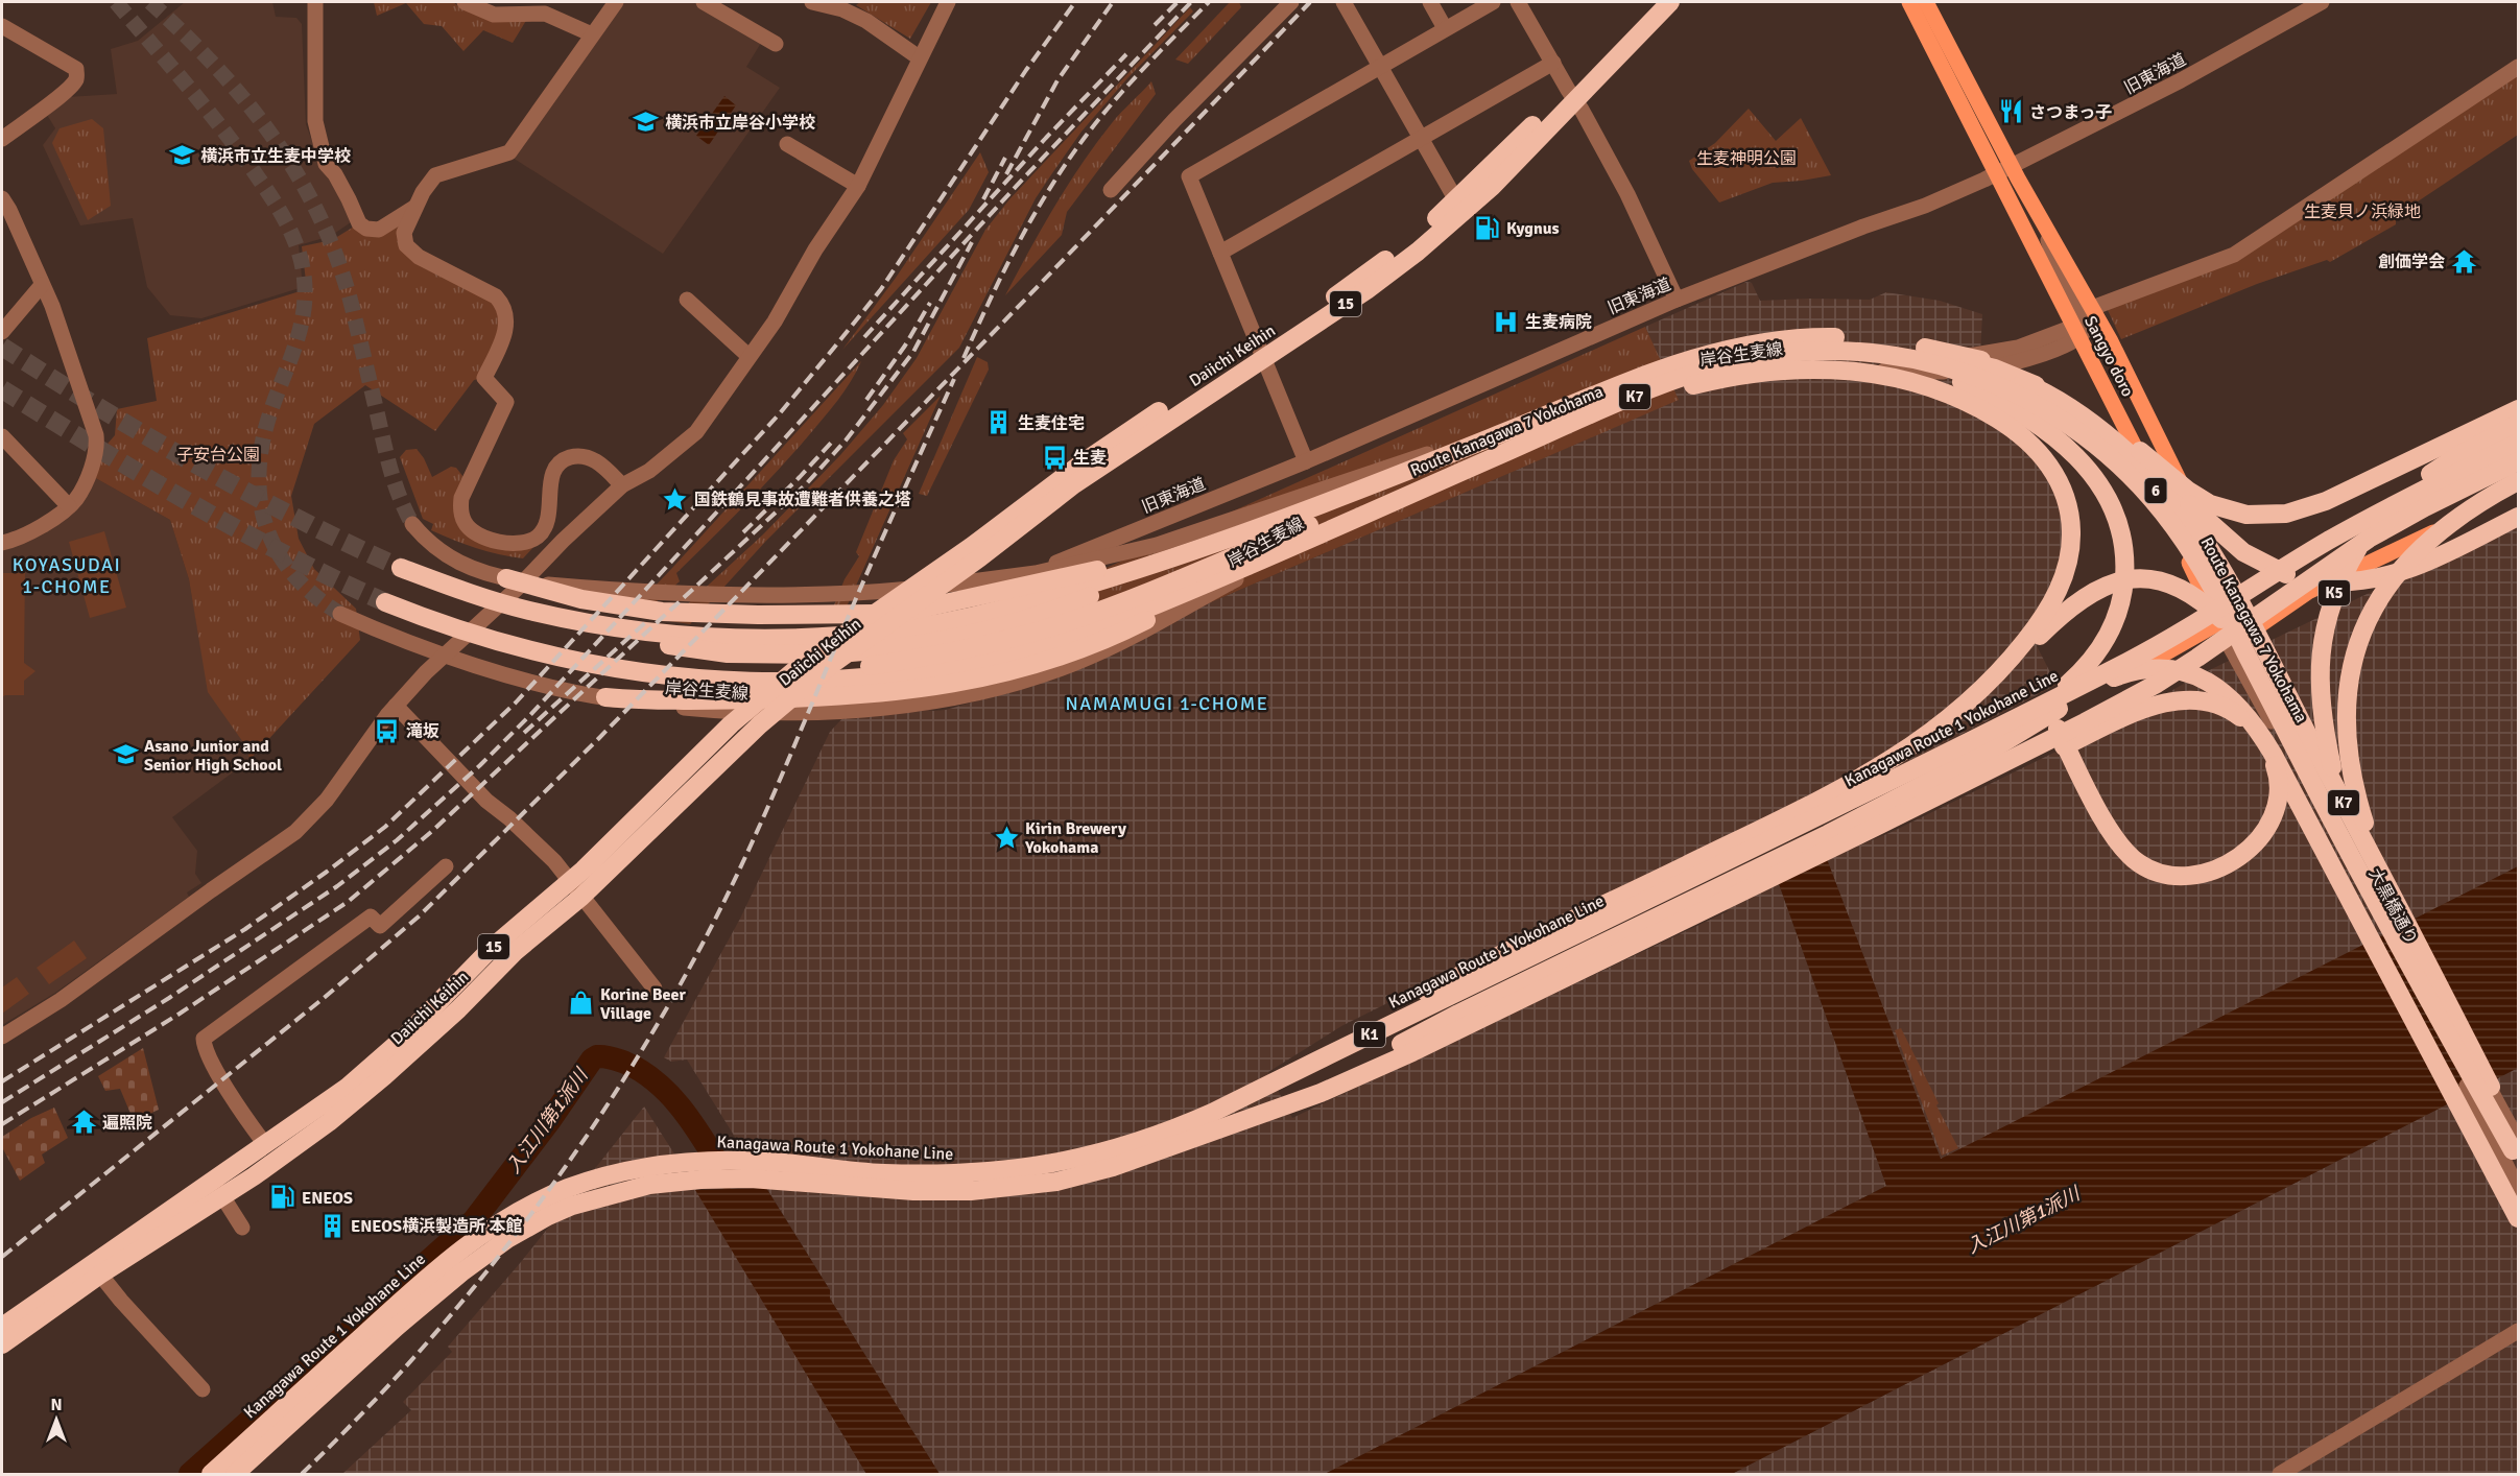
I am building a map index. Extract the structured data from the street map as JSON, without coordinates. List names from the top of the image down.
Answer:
{
  "streets": {
    "highway": [
      "15",
      "Daiichi Keihin",
      "K7",
      "Route Kanagawa 7 Yokohama",
      "K5",
      "Kanagawa Route 1 Yokohane Line",
      "K1"
    ],
    "main road": ["Sangyo doro", "6"],
    "street": ["旧東海道", "岸谷生麦線", "大黒橋通り"]
  },
  "crossings": [
    ["旧東海道", "Daiichi Keihin"],
    ["旧東海道", "Sangyo doro"],
    ["岸谷生麦線", "Sangyo doro"],
    ["Sangyo doro", "大黒橋通り"],
    ["Route Kanagawa 7 Yokohama", "K5"],
    ["Route Kanagawa 7 Yokohama", "大黒橋通り"],
    ["K5", "大黒橋通り"]
  ],
  "districts": ["KOYASUDAI 1-CHOME", "NAMAMUGI 1-CHOME"],
  "water": ["入江川第1派川"],
  "parks": ["生麦神明公園", "生麦貝ノ浜緑地", "子安台公園"],
  "places": {
    "restaurant": ["さつまっ子"],
    "school or university": ["横浜市立岸谷小学校", "横浜市立生麦中学校", "Asano Junior and Senior High School"],
    "fuel station": ["Kygnus", "ENEOS"],
    "temple": ["創価学会", "遍照院"],
    "hospital": ["生麦病院"],
    "building": ["生麦住宅", "ENEOS横浜製造所 本館"],
    "bus stop": ["生麦", "滝坂"],
    "place": ["国鉄鶴見事故遭難者供養之塔", "Kirin Brewery Yokohama"],
    "shop": ["Korine Beer Village"]
  },
  "north": "top"
}
